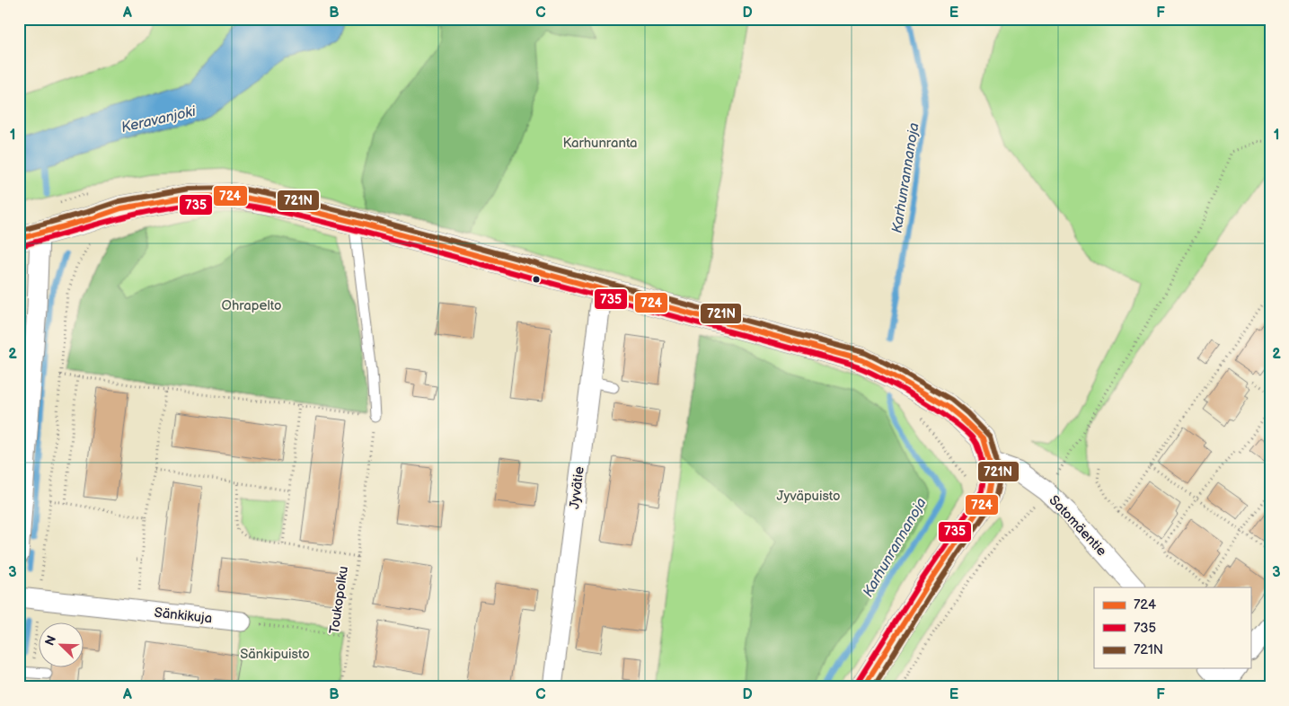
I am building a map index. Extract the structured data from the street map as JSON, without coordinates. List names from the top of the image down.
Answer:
{
  "streets": {
    "street": ["Jyvätie", "Satomäentie", "Sänkikuja"],
    "path": ["Toukopolku"]
  },
  "water": ["Keravanjoki", "Karhunrannanoja"],
  "parks": [
    "Karhunranta",
    "Ohrapelto",
    "Jyväpuisto",
    "Sänkipuisto"
  ],
  "lines": ["transit line 721N", "transit line 724", "transit line 735"],
  "legend": ["724", "735", "721N"],
  "north": "top left",
  "grid": {
    "columns": [
      "A",
      "B",
      "C",
      "D",
      "E",
      "F"
    ],
    "rows": ["1", "2", "3"]
  }
}
